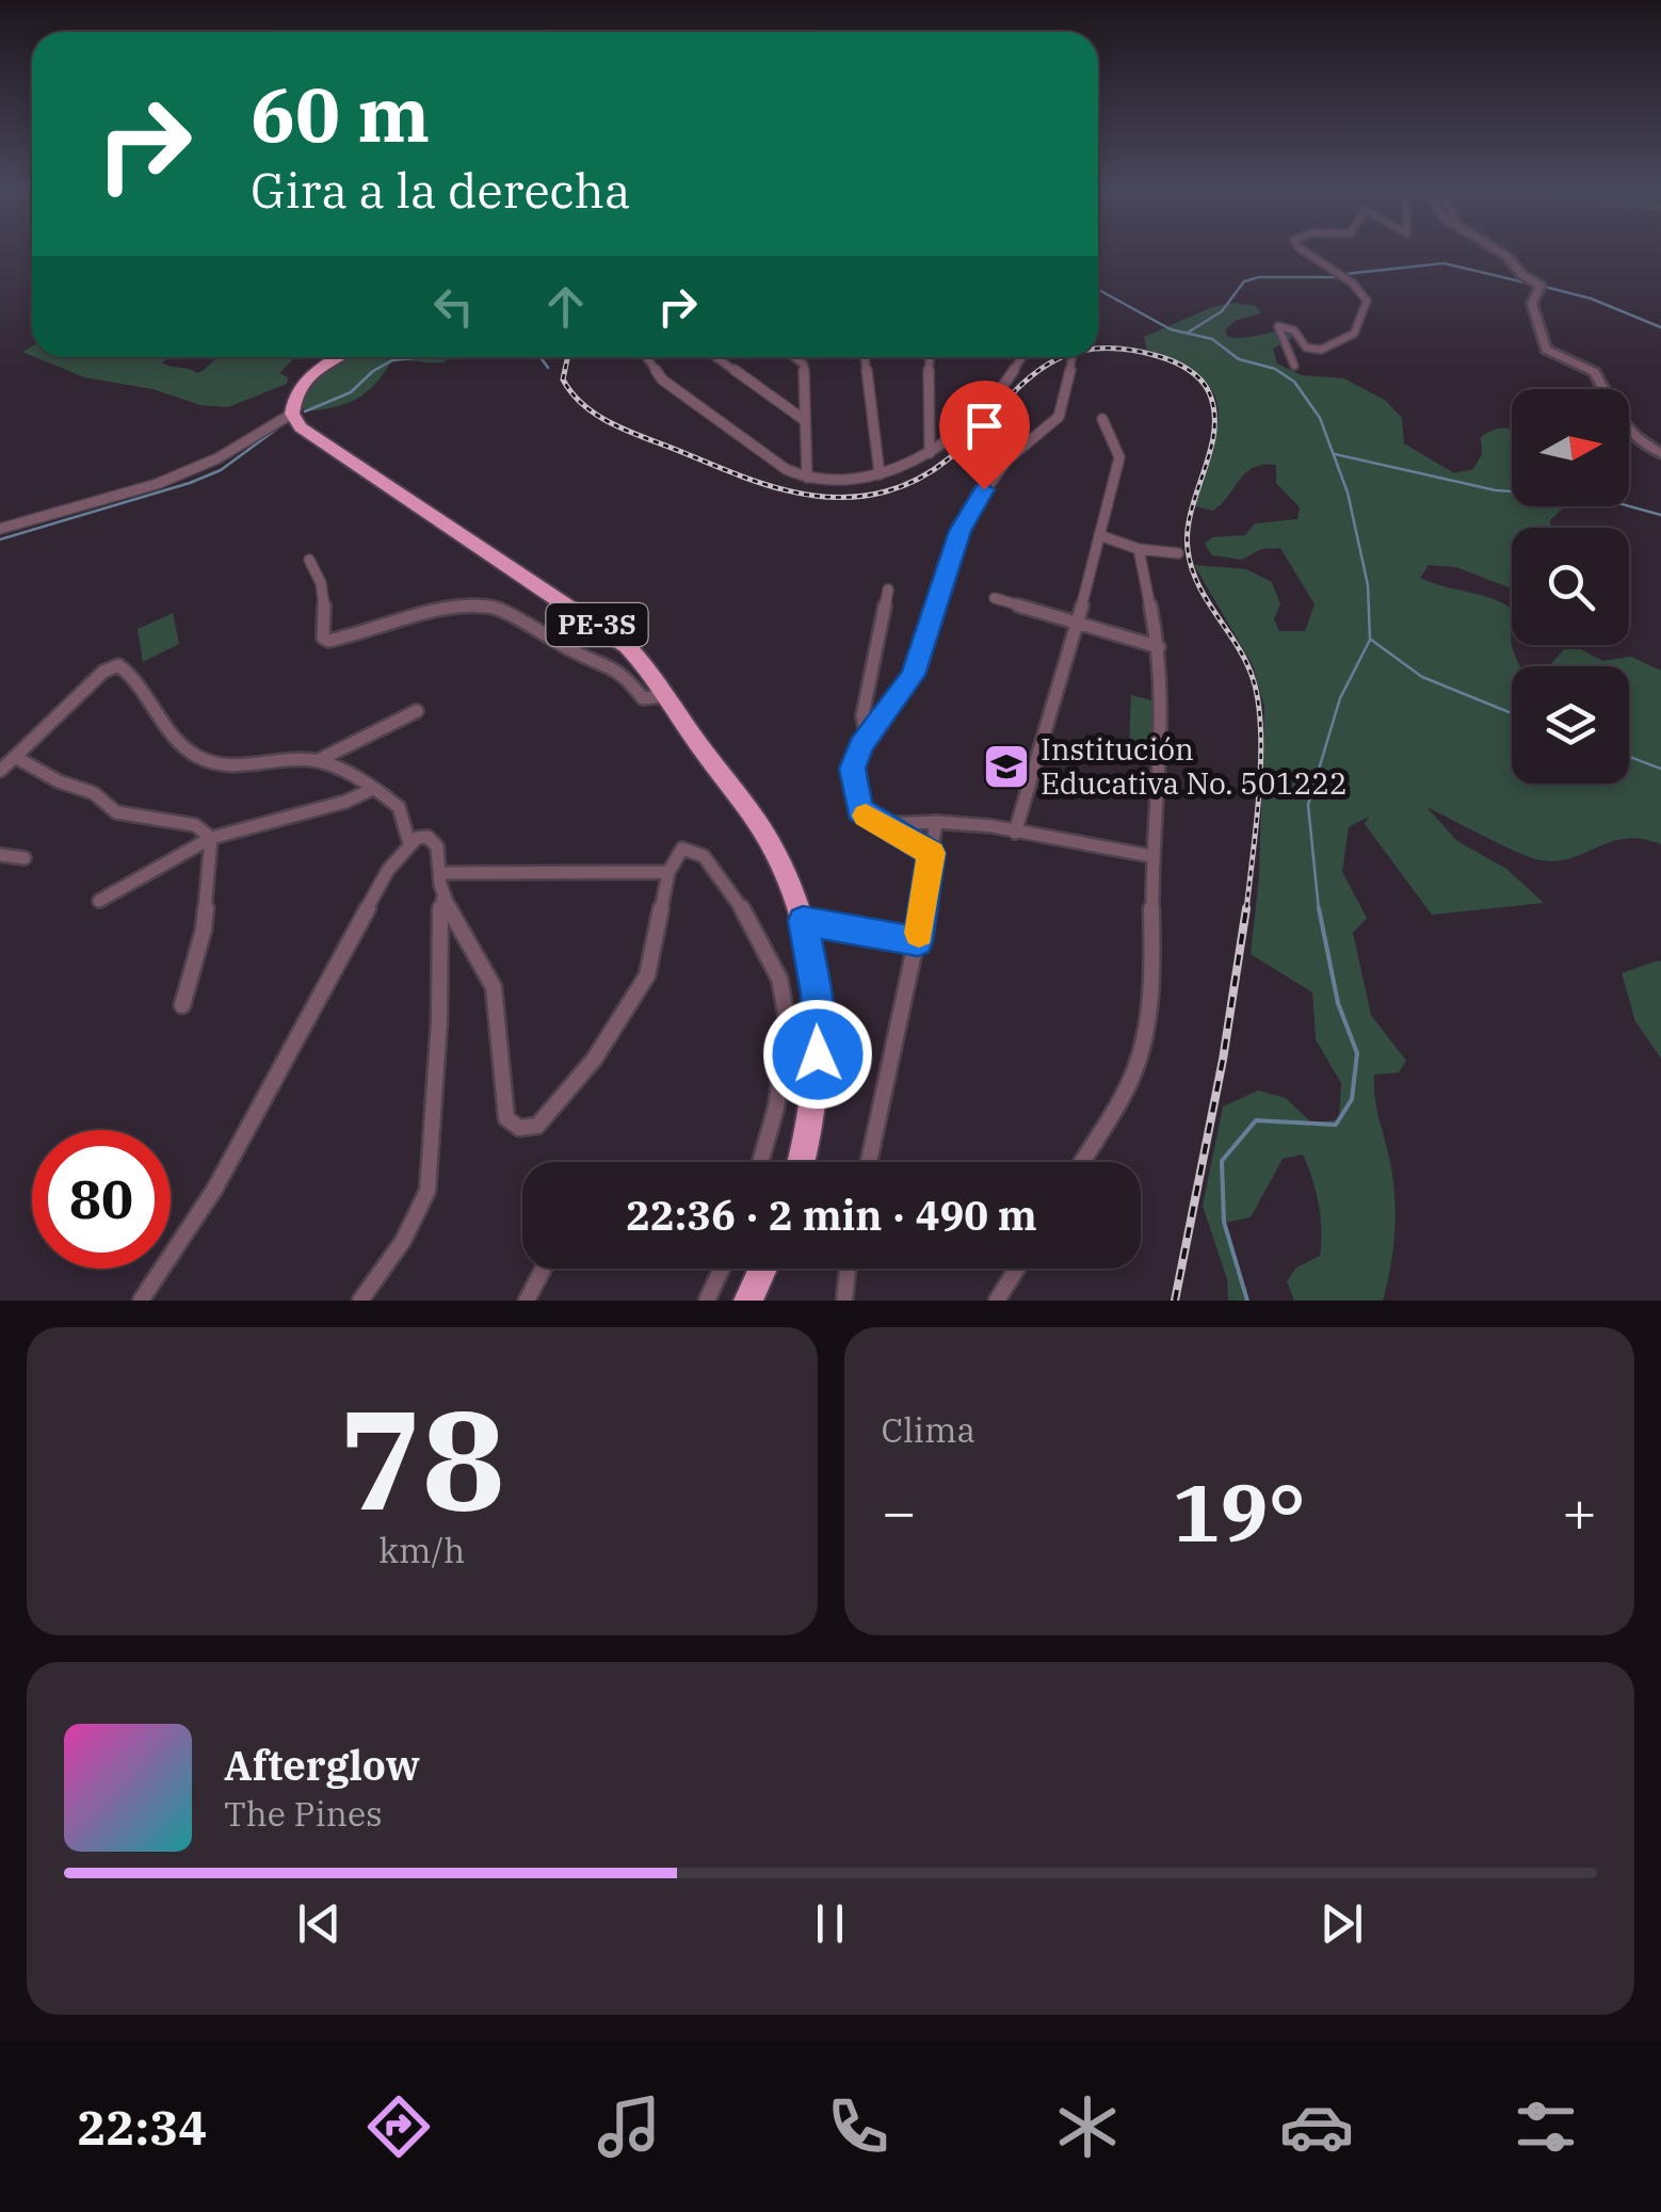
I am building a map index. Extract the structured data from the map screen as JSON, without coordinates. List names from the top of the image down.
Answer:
{
  "streets": {
    "highway": ["PE-3S"]
  },
  "places": {
    "school or university": ["Institución Educativa No. 501222"]
  },
  "north": "right",
  "page": {
    "turn": ["60 m", "Gira a la derecha"],
    "limit": "80",
    "trip": "22:36 · 2 min · 490 m",
    "tile": [
      ["78", "km/h"],
      "Clima"
    ],
    "heat": ["−", "19°", "+"],
    "song": ["Afterglow", "The Pines"],
    "tabs": "22:34"
  }
}
